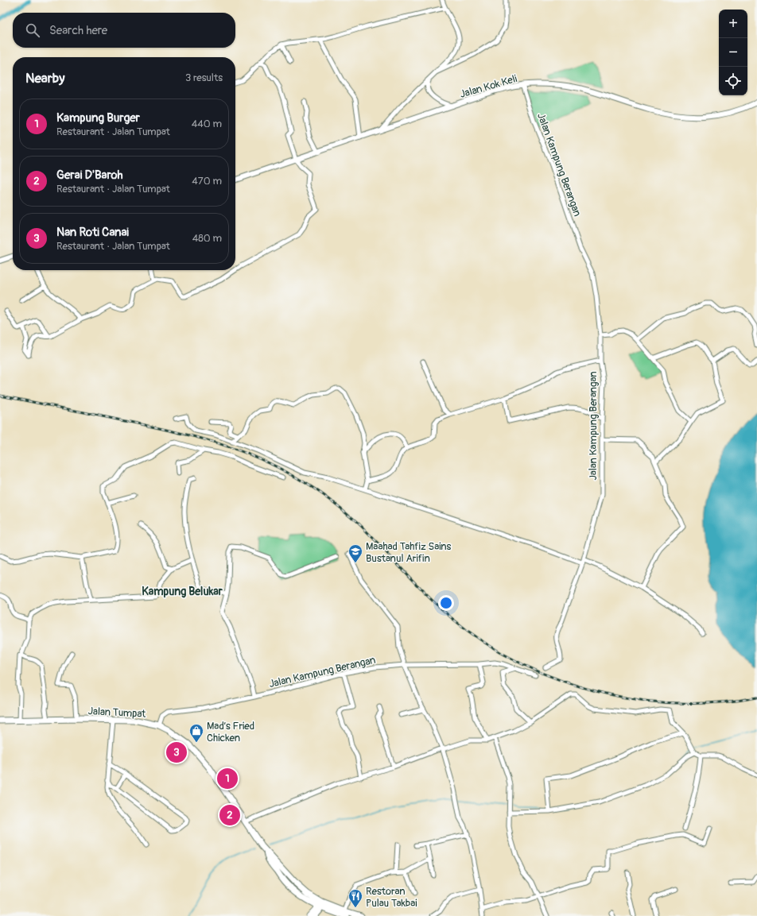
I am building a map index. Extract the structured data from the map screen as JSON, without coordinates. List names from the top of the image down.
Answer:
{
  "streets": {
    "main road": ["Jalan Tumpat"],
    "street": ["Jalan Kok Keli", "Jalan Kampung Berangan"]
  },
  "crossings": [
    ["Jalan Kok Keli", "Jalan Kampung Berangan"],
    ["Jalan Kampung Berangan", "Jalan Tumpat"]
  ],
  "districts": ["Kampung Belukar"],
  "places": {
    "school or university": ["Maahad Tahfiz Sains Bustanul Arifin"],
    "shop": ["Mad’s Fried Chicken"],
    "restaurant": ["Restoran Pulau Takbai"]
  },
  "page": {
    "map_buttons": ["+", "−"],
    "search": "Search here",
    "heading": ["Nearby", "3 results"],
    "list": [
      {
        "mark": "1",
        "name": "Kampung Burger",
        "note": "Restaurant · Jalan Tumpat",
        "value": "440 m"
      },
      {
        "mark": "2",
        "name": "Gerai D'Baroh",
        "note": "Restaurant · Jalan Tumpat",
        "value": "470 m"
      },
      {
        "mark": "3",
        "name": "Nan Roti Canai",
        "note": "Restaurant · Jalan Tumpat",
        "value": "480 m"
      }
    ],
    "pins": ["3", "1", "2"]
  }
}
